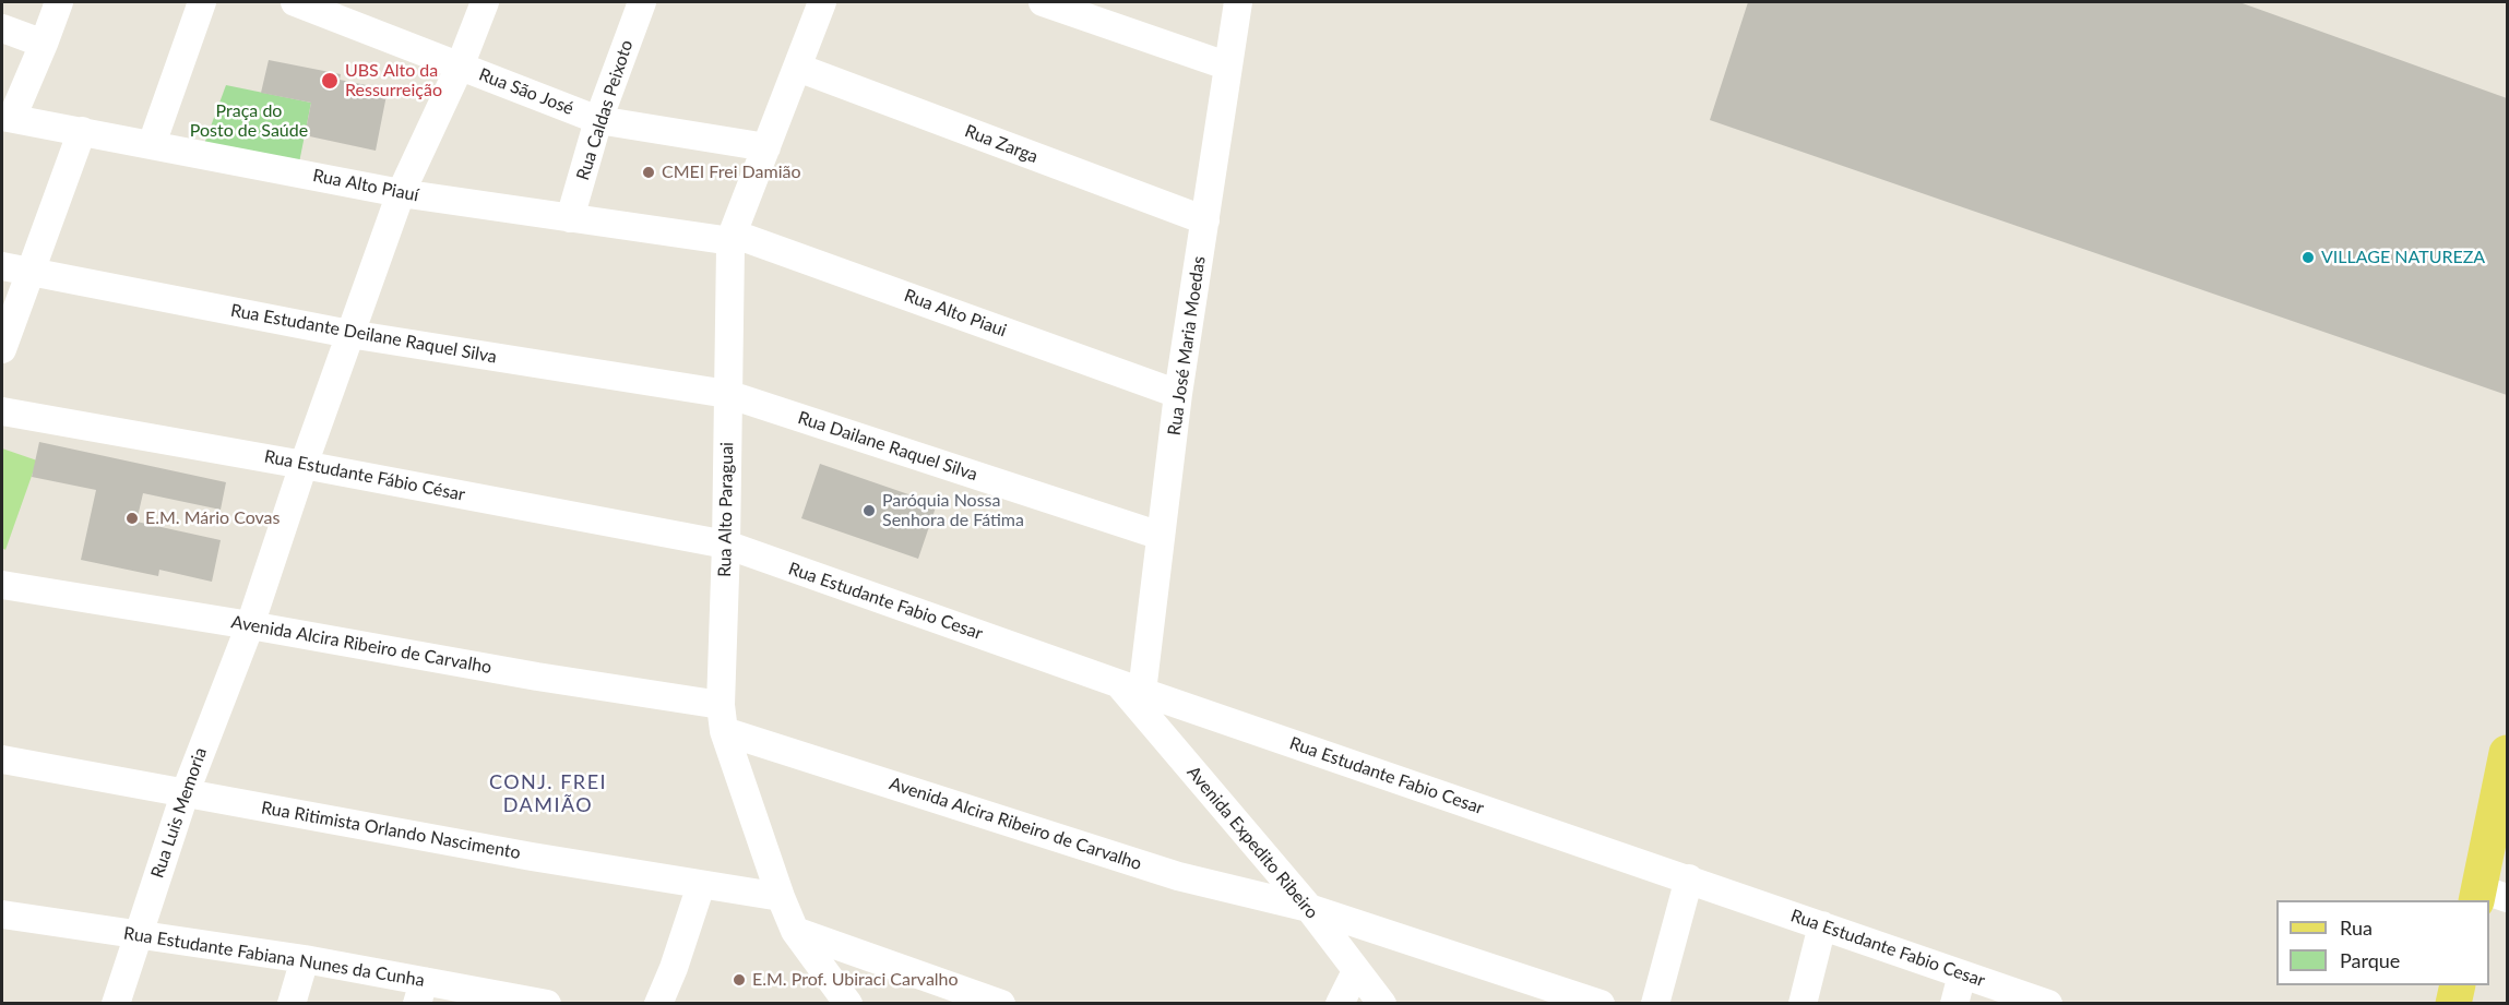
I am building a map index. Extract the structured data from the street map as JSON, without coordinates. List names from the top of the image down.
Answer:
{
  "streets": {
    "street": [
      "Rua São José",
      "Rua Caldas Peixoto",
      "Rua Zarga",
      "Rua Alto Piauí",
      "Rua Alto Piaui",
      "Rua Estudante Deilane Raquel Silva",
      "Rua José Maria Moedas",
      "Rua Dailane Raquel Silva",
      "Rua Estudante Fábio César",
      "Rua Alto Paraguai",
      "Rua Estudante Fabio Cesar",
      "Avenida Alcira Ribeiro de Carvalho",
      "Rua Luis Memoria",
      "Rua Ritimista Orlando Nascimento",
      "Avenida Expedito Ribeiro",
      "Rua Estudante Fabiana Nunes da Cunha"
    ]
  },
  "crossings": [
    ["Rua São José", "Rua Caldas Peixoto"],
    ["Rua São José", "Rua Alto Paraguai"],
    ["Rua São José", "Rua Luis Memoria"],
    ["Rua Caldas Peixoto", "Rua Alto Piauí"],
    ["Rua Zarga", "Rua José Maria Moedas"],
    ["Rua Zarga", "Rua Alto Paraguai"],
    ["Rua Alto Piauí", "Rua Alto Piaui"],
    ["Rua Alto Piauí", "Rua Alto Paraguai"],
    ["Rua Alto Piauí", "Rua Luis Memoria"],
    ["Rua Alto Piaui", "Rua José Maria Moedas"],
    ["Rua Alto Piaui", "Rua Alto Paraguai"],
    ["Rua Estudante Deilane Raquel Silva", "Rua Dailane Raquel Silva"],
    ["Rua Estudante Deilane Raquel Silva", "Rua Alto Paraguai"],
    ["Rua Estudante Deilane Raquel Silva", "Rua Luis Memoria"],
    ["Rua José Maria Moedas", "Rua Dailane Raquel Silva"],
    ["Rua José Maria Moedas", "Rua Estudante Fabio Cesar"],
    ["Rua José Maria Moedas", "Avenida Expedito Ribeiro"],
    ["Rua Dailane Raquel Silva", "Rua Alto Paraguai"],
    ["Rua Estudante Fábio César", "Rua Alto Paraguai"],
    ["Rua Estudante Fábio César", "Rua Estudante Fabio Cesar"],
    ["Rua Estudante Fábio César", "Rua Luis Memoria"],
    ["Rua Alto Paraguai", "Rua Estudante Fabio Cesar"],
    ["Rua Alto Paraguai", "Avenida Alcira Ribeiro de Carvalho"],
    ["Rua Alto Paraguai", "Rua Ritimista Orlando Nascimento"],
    ["Rua Estudante Fabio Cesar", "Avenida Expedito Ribeiro"],
    ["Avenida Alcira Ribeiro de Carvalho", "Rua Luis Memoria"],
    ["Avenida Alcira Ribeiro de Carvalho", "Avenida Expedito Ribeiro"],
    ["Rua Luis Memoria", "Rua Ritimista Orlando Nascimento"],
    ["Rua Luis Memoria", "Rua Estudante Fabiana Nunes da Cunha"]
  ],
  "districts": ["CONJ. FREI DAMIÃO"],
  "parks": ["Praça do Posto de Saúde"],
  "places": [
    "UBS Alto da Ressurreição",
    "CMEI Frei Damião",
    "VILLAGE NATUREZA",
    "Paróquia Nossa Senhora de Fátima",
    "E.M. Mário Covas",
    "E.M. Prof. Ubiraci Carvalho"
  ],
  "legend": ["Rua", "Parque"]
}
